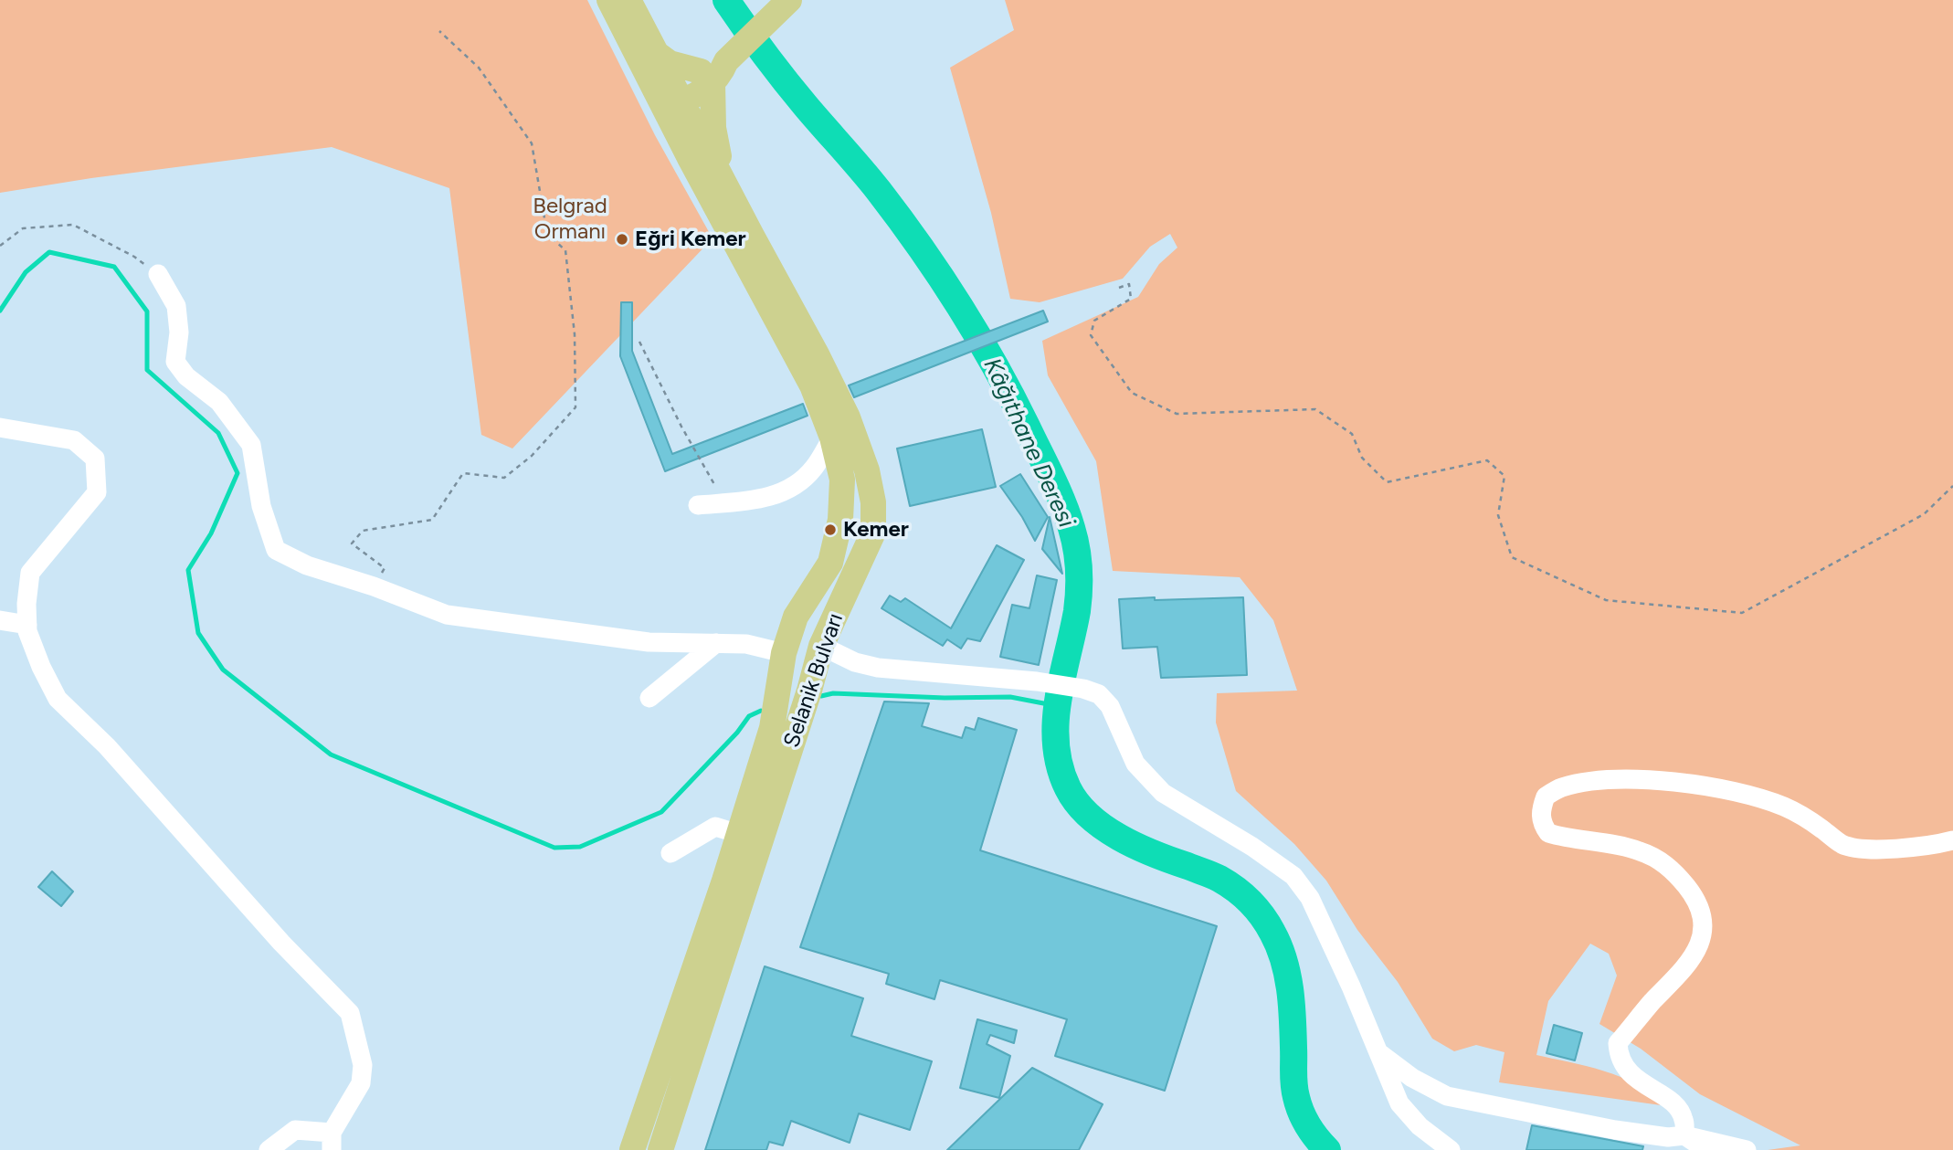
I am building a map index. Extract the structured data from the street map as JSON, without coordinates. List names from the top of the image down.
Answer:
{
  "streets": {
    "main road": ["Selanik Bulvarı"]
  },
  "water": ["Kâğıthane Deresi"],
  "parks": ["Belgrad Ormanı"],
  "places": ["Eğri Kemer", "Kemer"]
}
